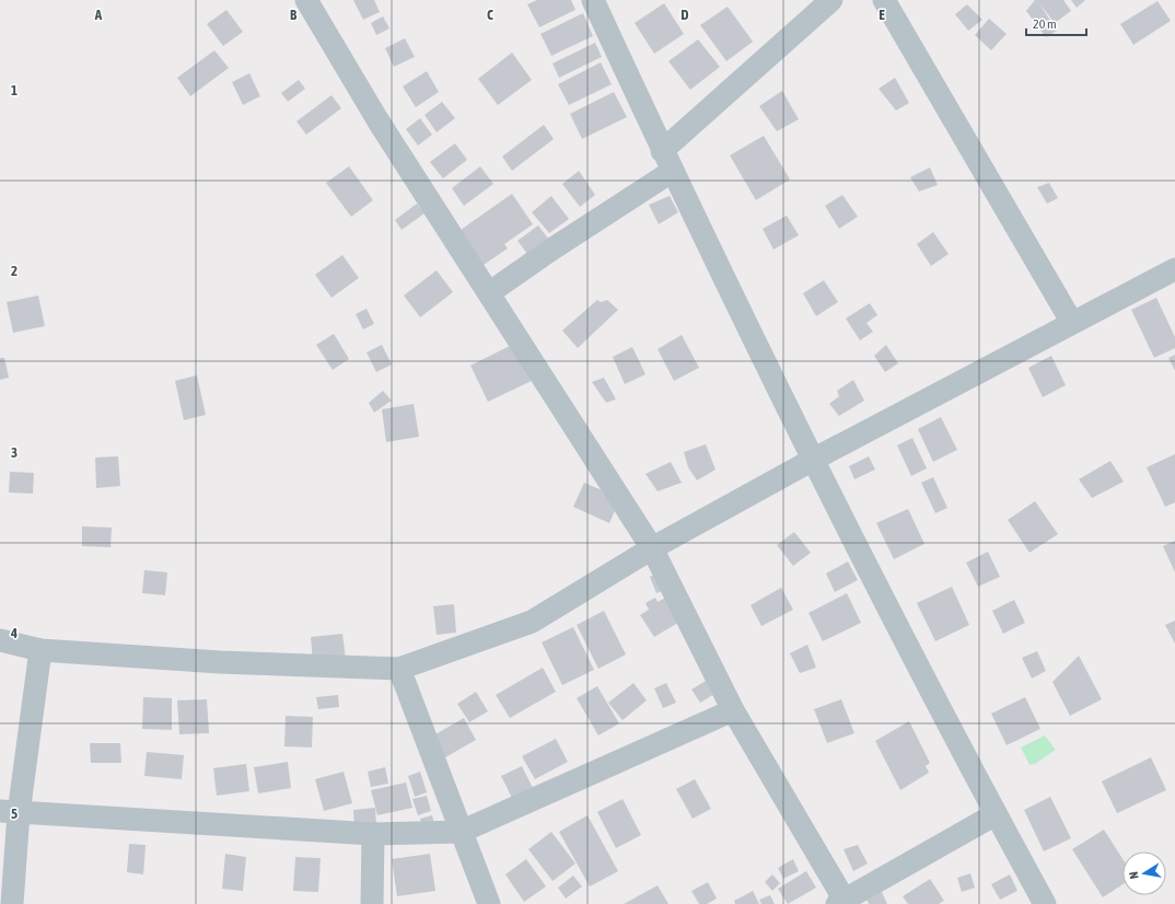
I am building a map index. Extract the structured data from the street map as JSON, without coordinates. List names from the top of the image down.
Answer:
{
  "scale_bar": "20 m",
  "north": "left",
  "grid": {
    "columns": [
      "A",
      "B",
      "C",
      "D",
      "E"
    ],
    "rows": [
      "1",
      "2",
      "3",
      "4",
      "5"
    ]
  }
}
